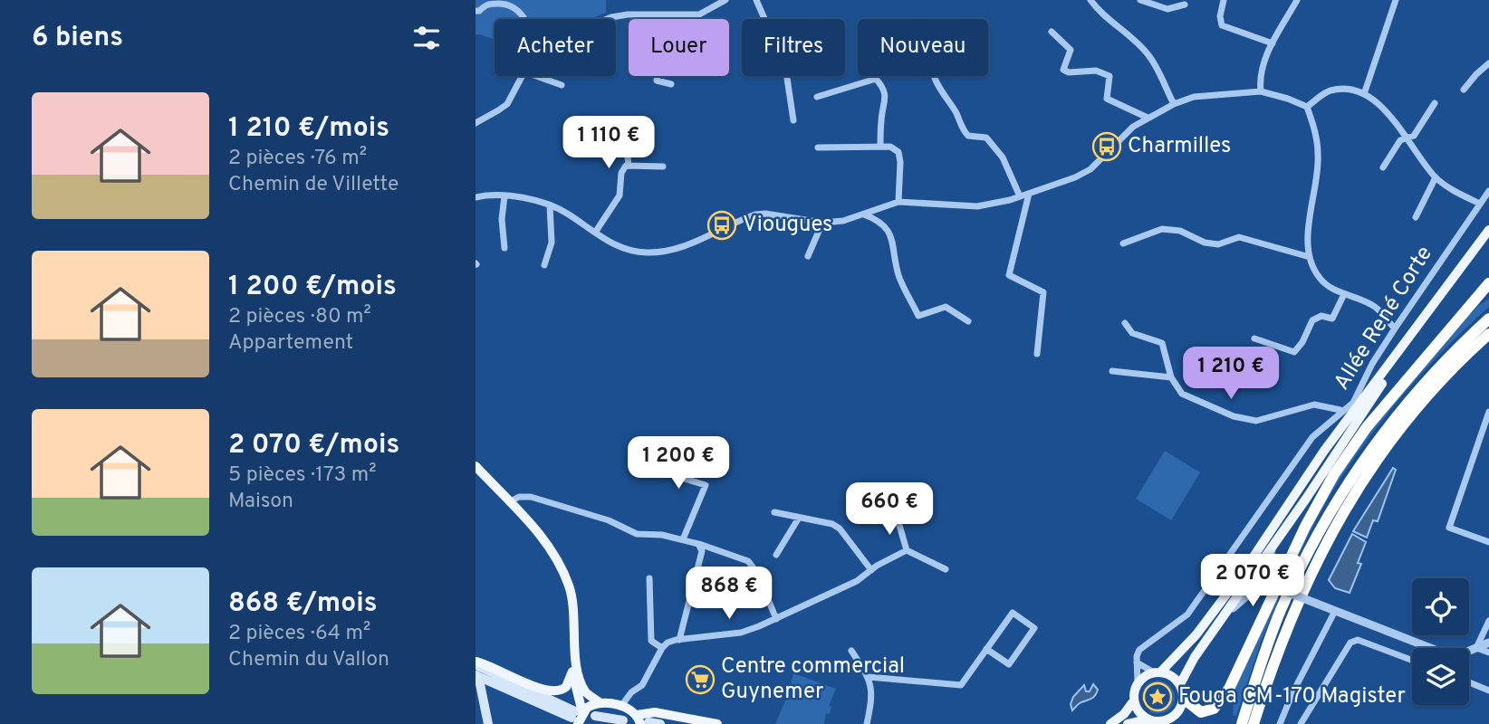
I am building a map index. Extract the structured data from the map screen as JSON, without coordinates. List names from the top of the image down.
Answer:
{
  "streets": {
    "street": ["Allée René Corte"]
  },
  "places": {
    "bus stop": ["Charmilles", "Viougues"],
    "supermarket": ["Centre commercial Guynemer"],
    "place": ["Fouga CM-170 Magister"]
  },
  "page": {
    "heading": "6 biens",
    "chip": [
      "Acheter",
      "Louer",
      "Filtres",
      "Nouveau"
    ],
    "list": [
      {
        "name": "1 210 €/mois",
        "note": "2 pièces · 76 m² · Chemin de Villette"
      },
      {
        "name": "1 200 €/mois",
        "note": "2 pièces · 80 m² · Appartement"
      },
      {
        "name": "2 070 €/mois",
        "note": "5 pièces · 173 m² · Maison"
      },
      {
        "name": "868 €/mois",
        "note": "2 pièces · 64 m² · Chemin du Vallon"
      }
    ],
    "price": [
      "1 110 €",
      "1 210 €",
      "1 200 €",
      "660 €",
      "2 070 €",
      "868 €"
    ]
  }
}
